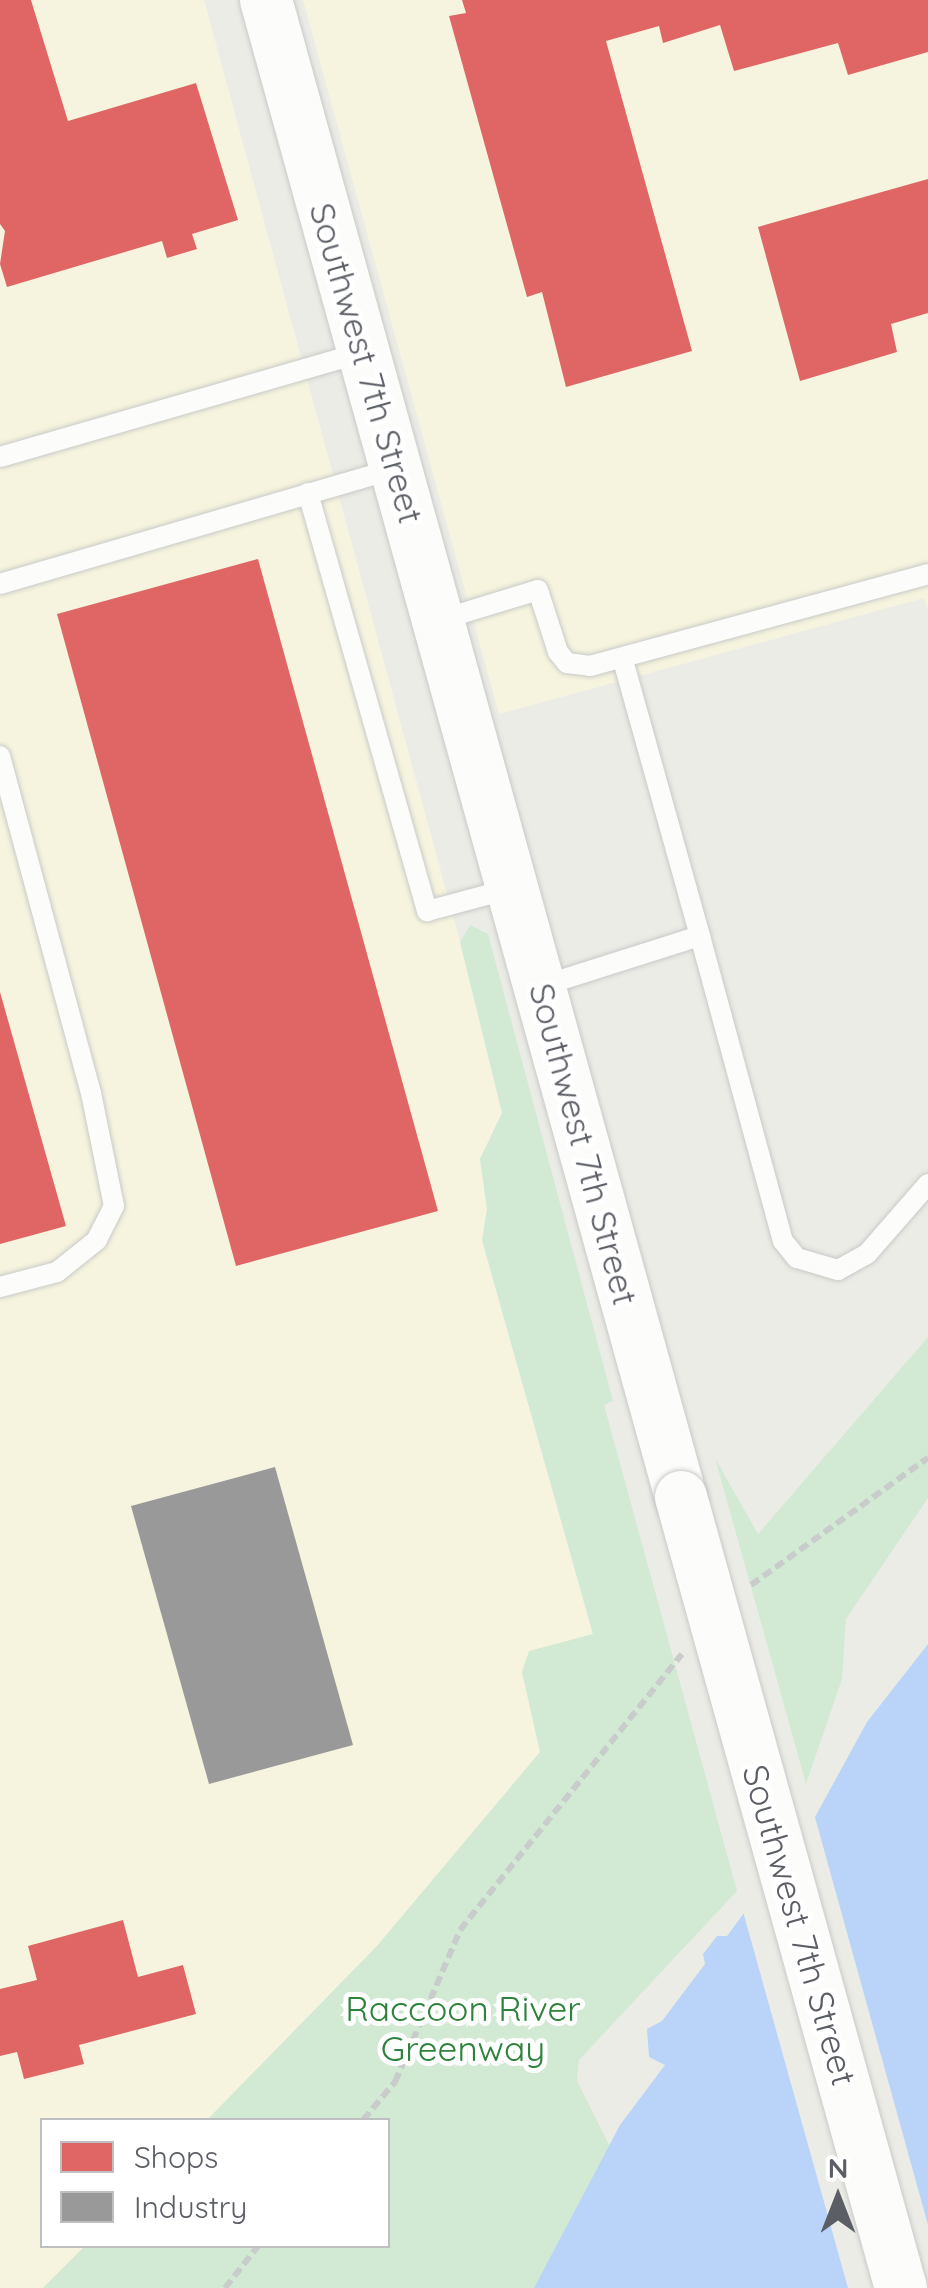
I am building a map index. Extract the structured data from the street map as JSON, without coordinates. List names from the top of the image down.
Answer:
{
  "streets": {
    "main road": ["Southwest 7th Street"]
  },
  "parks": ["Raccoon River Greenway"],
  "legend": ["Shops", "Industry"],
  "north": "top"
}
